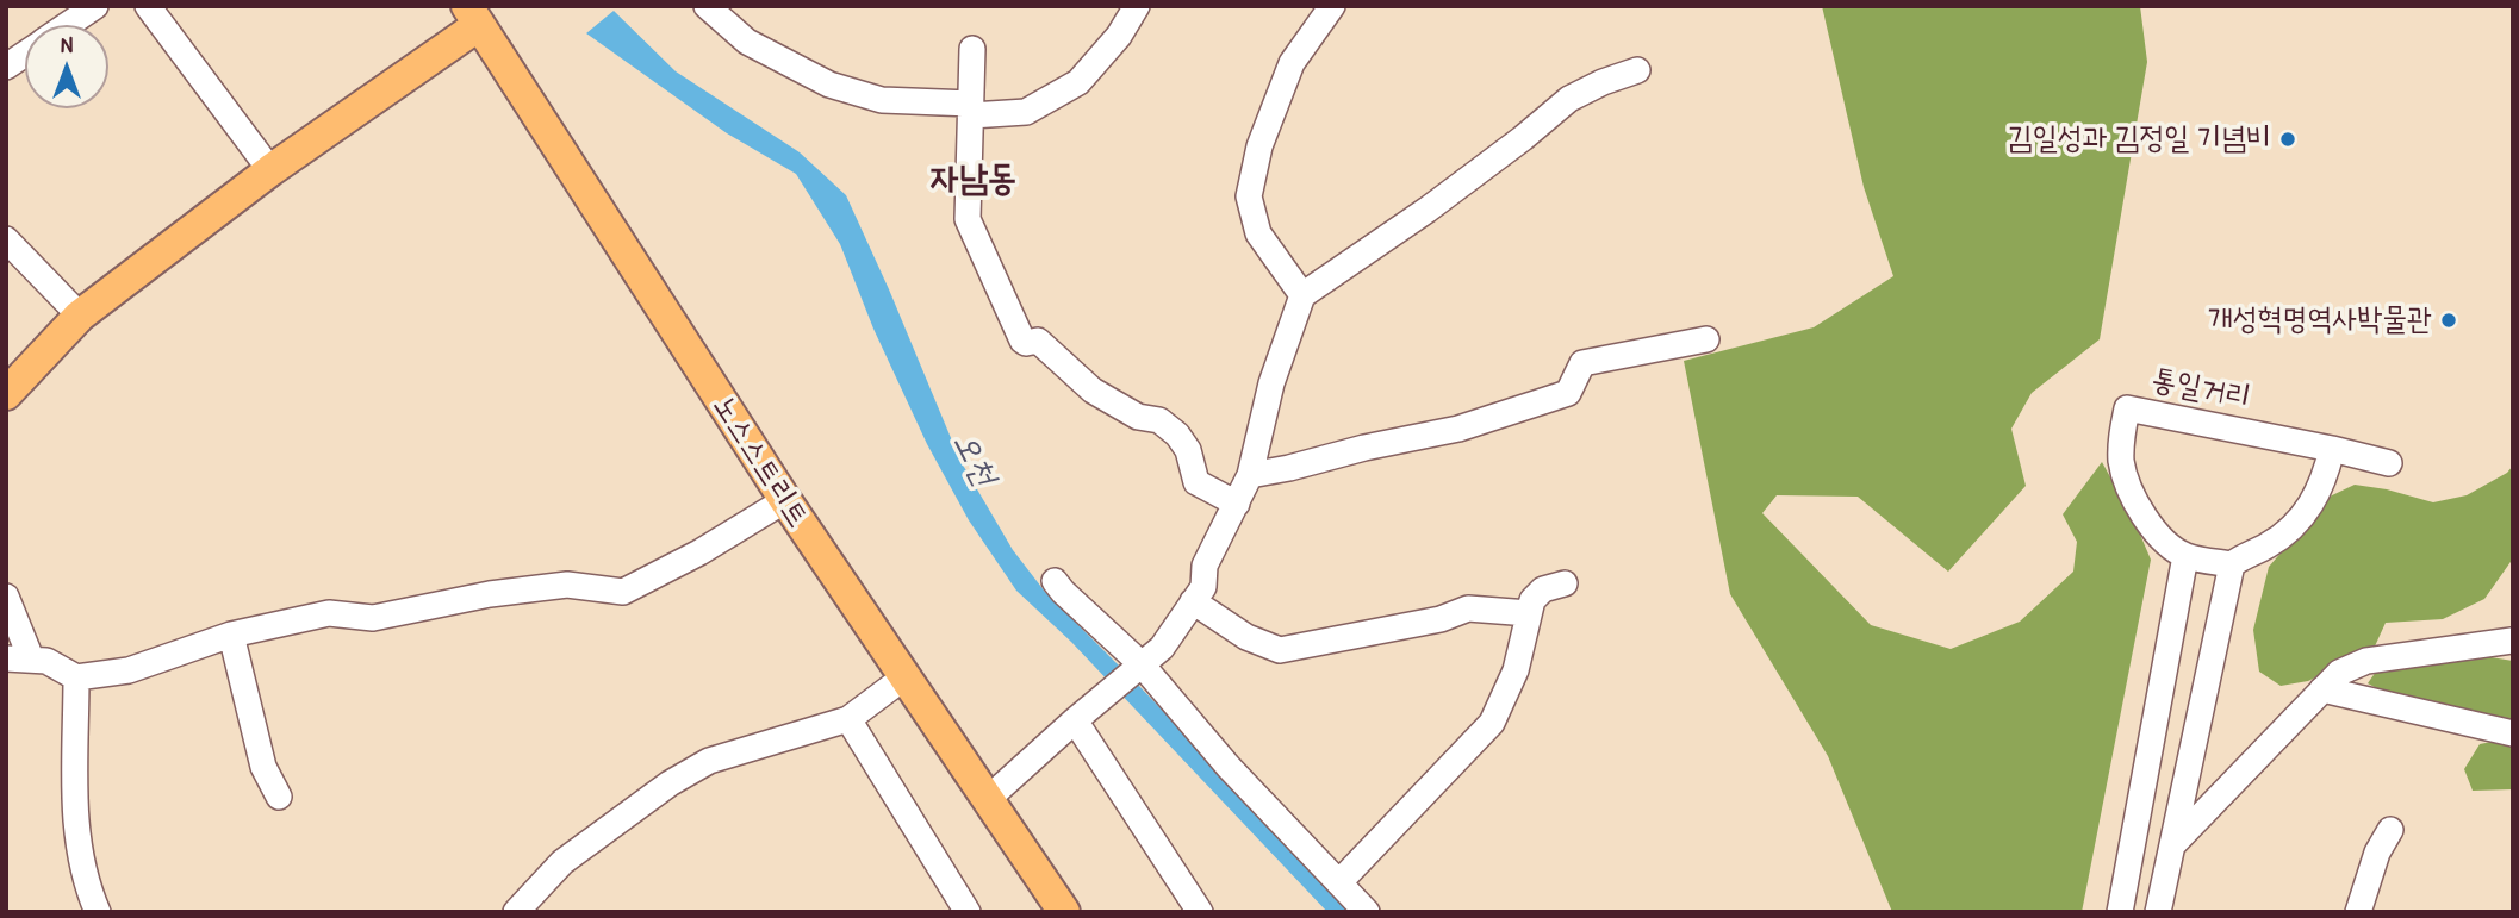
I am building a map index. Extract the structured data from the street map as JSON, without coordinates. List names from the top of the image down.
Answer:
{
  "streets": {
    "main road": ["노스스트리트"],
    "street": ["통일거리"]
  },
  "districts": ["자남동"],
  "water": ["오천"],
  "places": ["김일성과 김정일 기념비", "개성혁명역사박물관"],
  "north": "top"
}
